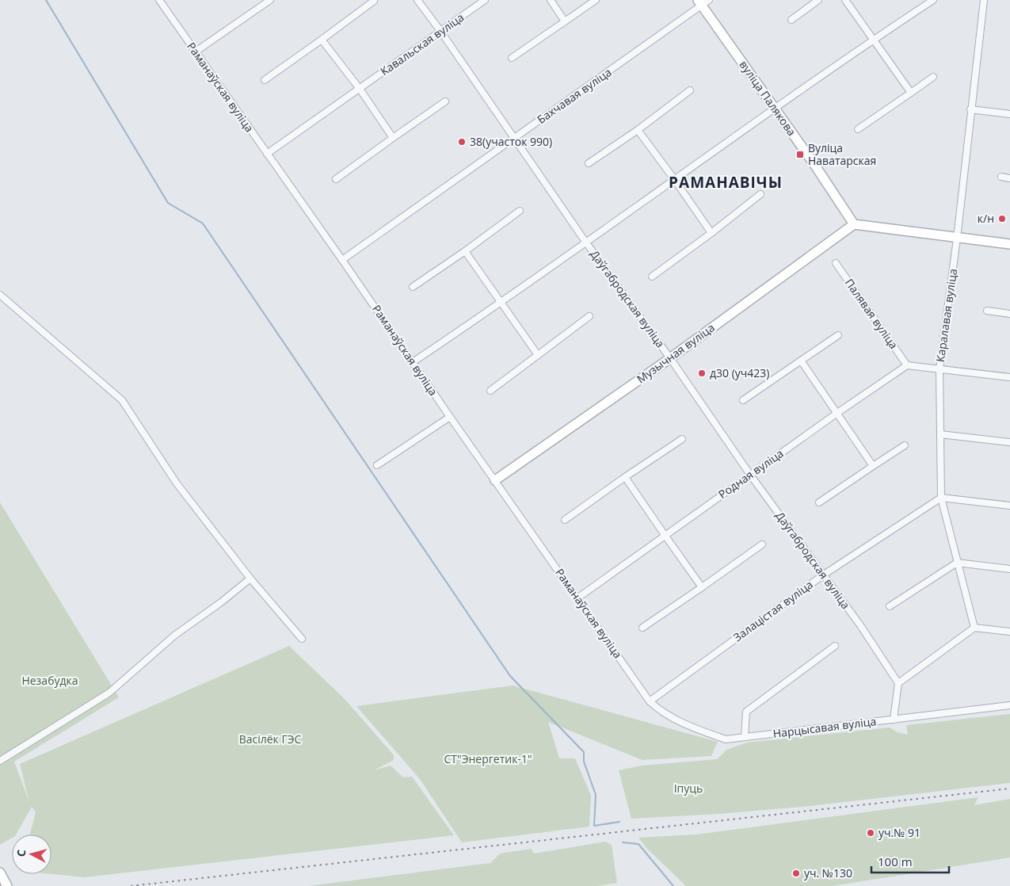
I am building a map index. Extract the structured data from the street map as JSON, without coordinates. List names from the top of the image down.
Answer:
{
  "streets": {
    "street": [
      "Кавальская вуліца",
      "Раманаўская вуліца",
      "Бахчавая вуліца",
      "вуліца Палякова",
      "Даўгабродская вуліца",
      "Палявая вуліца",
      "Каралавая вуліца",
      "Музычная вуліца",
      "Родная вуліца",
      "Залацістая вуліца",
      "Нарцысавая вуліца"
    ]
  },
  "crossings": [
    ["Кавальская вуліца", "Раманаўская вуліца"],
    ["Кавальская вуліца", "Даўгабродская вуліца"],
    ["Раманаўская вуліца", "Бахчавая вуліца"],
    ["Раманаўская вуліца", "Музычная вуліца"],
    ["Раманаўская вуліца", "Родная вуліца"],
    ["Раманаўская вуліца", "Залацістая вуліца"],
    ["Раманаўская вуліца", "Нарцысавая вуліца"],
    ["Бахчавая вуліца", "вуліца Палякова"],
    ["Бахчавая вуліца", "Даўгабродская вуліца"],
    ["вуліца Палякова", "Музычная вуліца"],
    ["Даўгабродская вуліца", "Музычная вуліца"],
    ["Даўгабродская вуліца", "Родная вуліца"],
    ["Даўгабродская вуліца", "Залацістая вуліца"],
    ["Палявая вуліца", "Родная вуліца"],
    ["Каралавая вуліца", "Залацістая вуліца"],
    ["Залацістая вуліца", "Нарцысавая вуліца"]
  ],
  "districts": ["РАМАНАВІЧЫ"],
  "parks": [
    "Незабудка",
    "Васілёк ГЭС",
    "СТ\"Энергетик-1\"",
    "Іпуць"
  ],
  "places": {
    "other": [
      "38(участок 990)",
      "к/н",
      "д30 (уч423)",
      "уч.№ 91",
      "уч. №130"
    ],
    "transit": ["Вуліца Наватарская"]
  },
  "scale_bar": "100 m",
  "north": "left"
}
